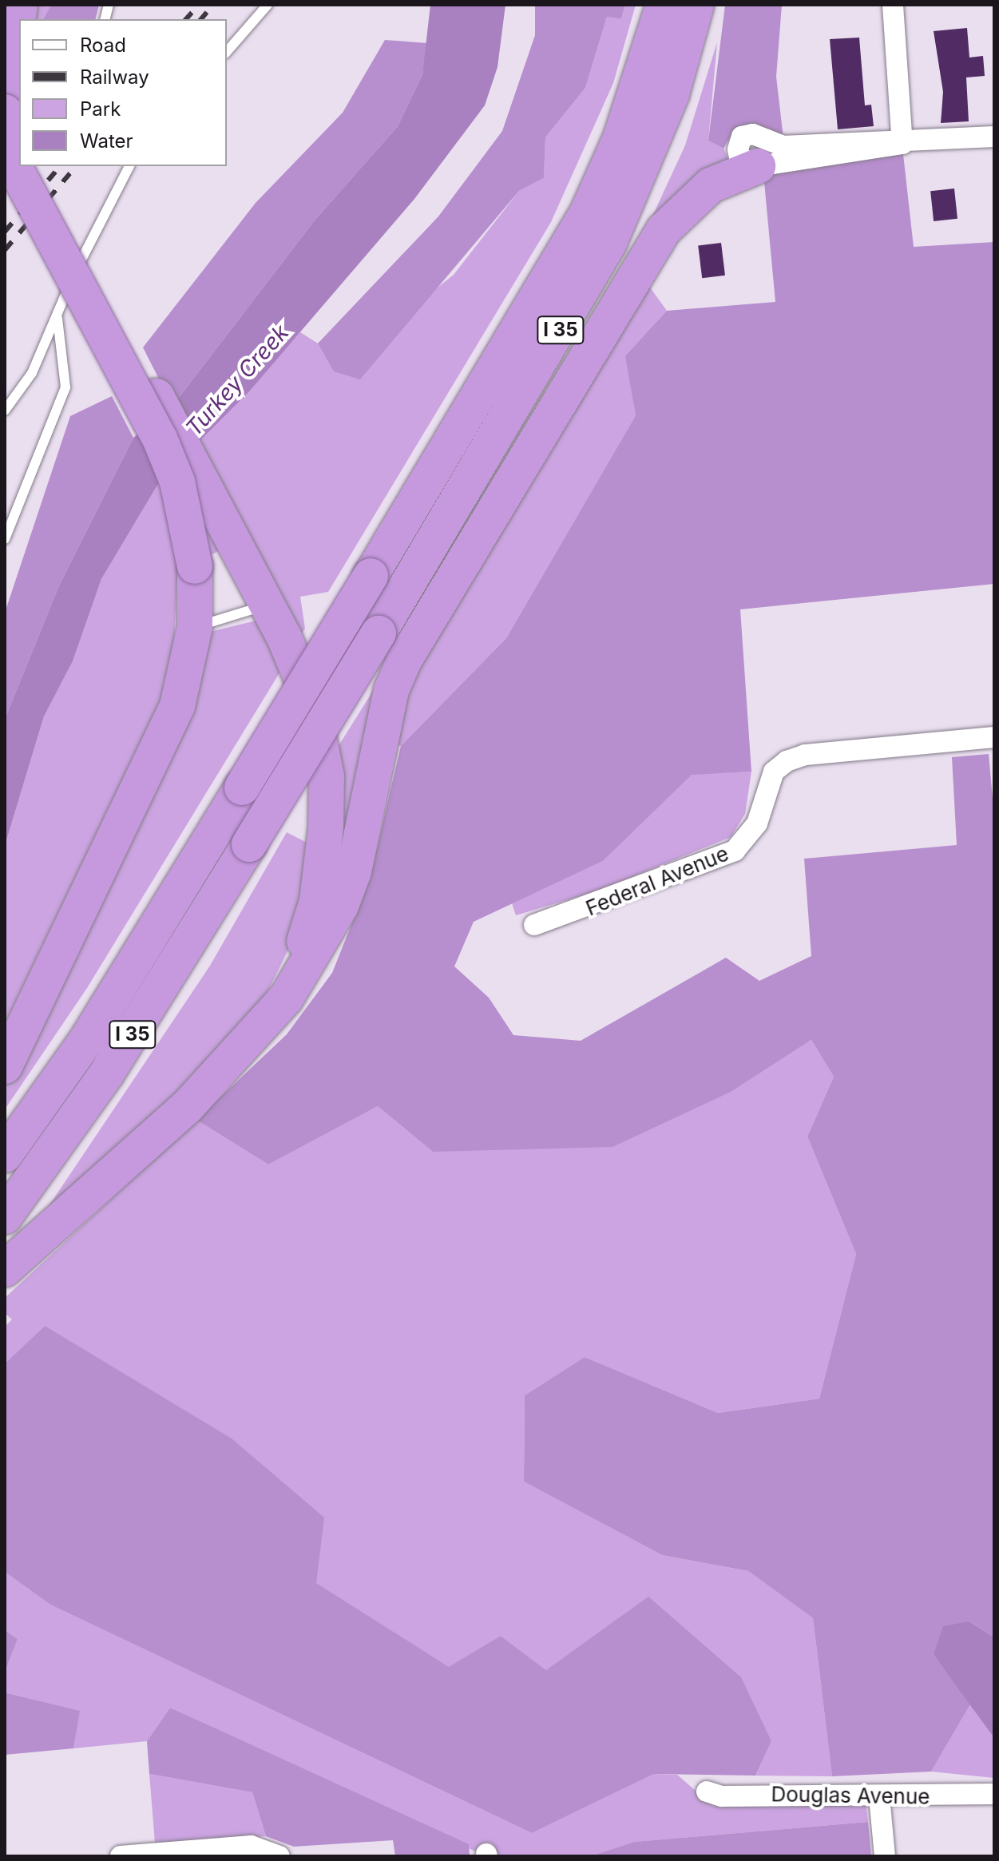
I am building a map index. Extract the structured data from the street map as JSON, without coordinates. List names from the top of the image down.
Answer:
{
  "streets": {
    "highway": ["I 35"],
    "street": ["Federal Avenue", "Douglas Avenue"]
  },
  "water": ["Turkey Creek"],
  "legend": [
    "Road",
    "Railway",
    "Park",
    "Water"
  ]
}
